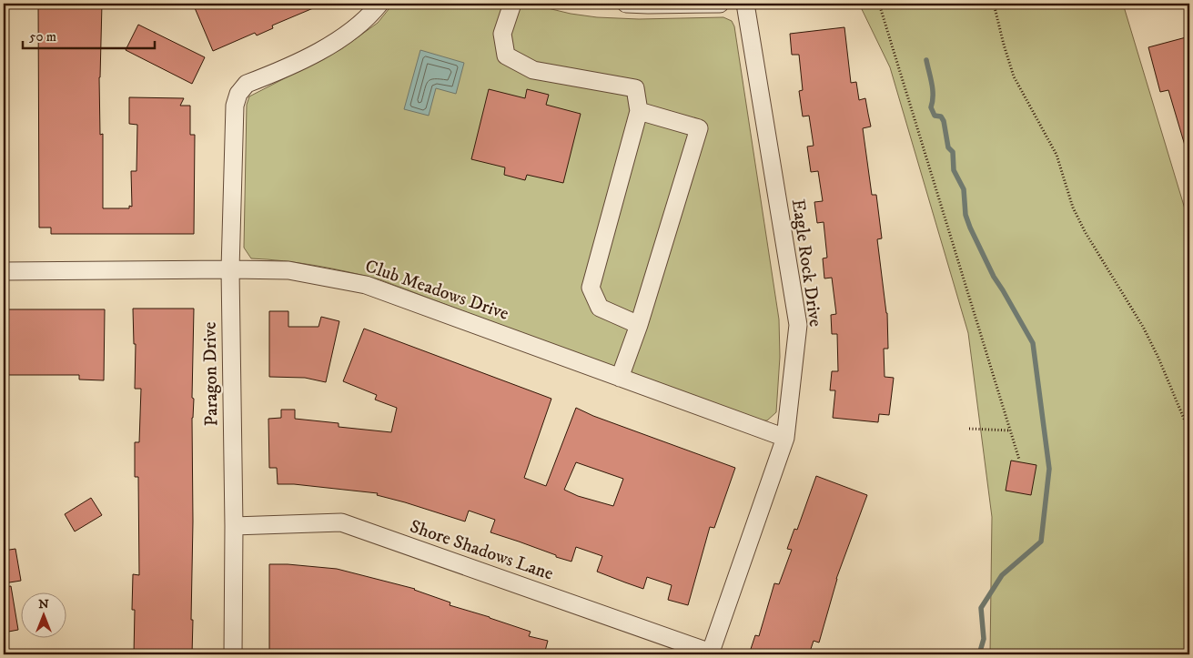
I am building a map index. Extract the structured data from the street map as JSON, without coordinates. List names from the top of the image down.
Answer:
{
  "streets": {
    "street": [
      "Eagle Rock Drive",
      "Club Meadows Drive",
      "Paragon Drive",
      "Shore Shadows Lane"
    ]
  },
  "crossings": [
    ["Eagle Rock Drive", "Club Meadows Drive"],
    ["Eagle Rock Drive", "Shore Shadows Lane"],
    ["Club Meadows Drive", "Paragon Drive"],
    ["Paragon Drive", "Shore Shadows Lane"]
  ],
  "scale_bar": "50 m",
  "north": "top"
}
